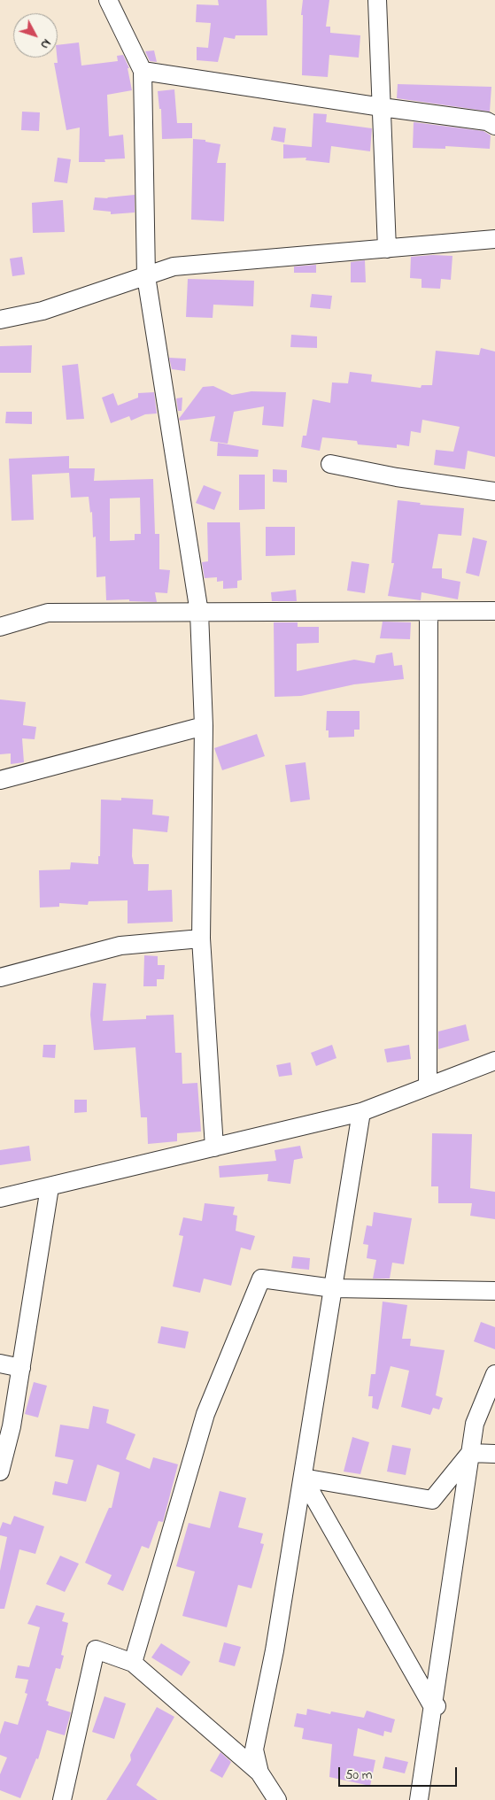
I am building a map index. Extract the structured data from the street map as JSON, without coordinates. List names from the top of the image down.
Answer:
{
  "scale_bar": "50 m",
  "north": "bottom right"
}
